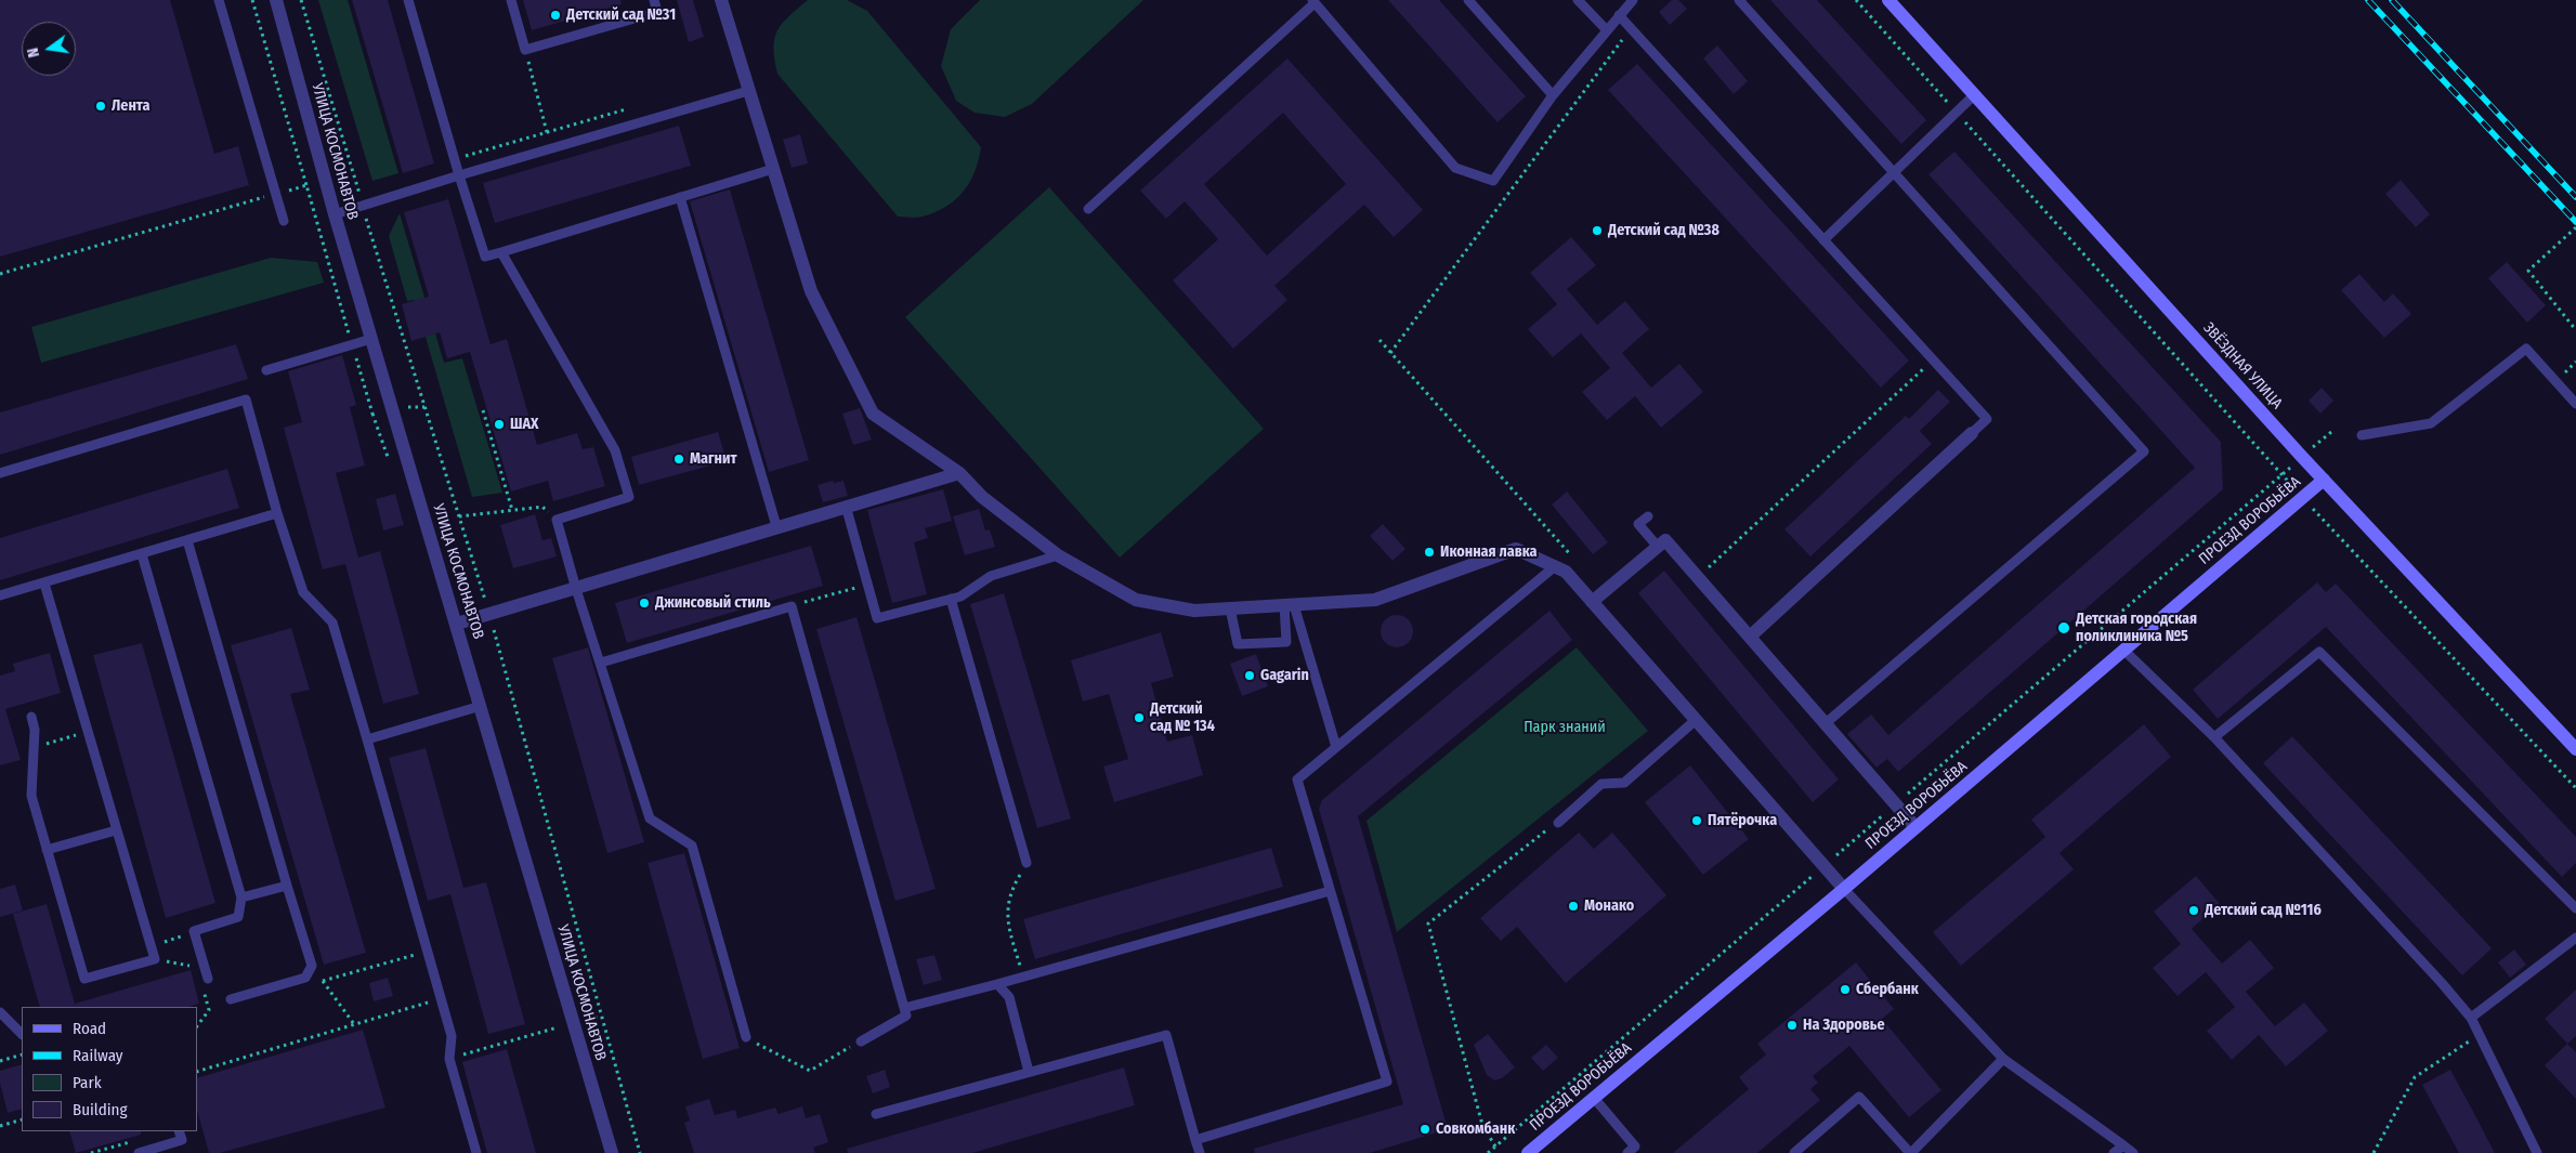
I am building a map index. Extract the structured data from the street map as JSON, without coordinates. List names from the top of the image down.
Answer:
{
  "streets": {
    "main road": ["ЗВЁЗДНАЯ УЛИЦА", "ПРОЕЗД ВОРОБЬЁВА"],
    "street": ["УЛИЦА КОСМОНАВТОВ"]
  },
  "crossings": [
    ["ЗВЁЗДНАЯ УЛИЦА", "ПРОЕЗД ВОРОБЬЁВА"]
  ],
  "parks": ["Парк знаний"],
  "places": [
    "Детский сад №31",
    "Лента",
    "Детский сад №38",
    "ШАХ",
    "Магнит",
    "Иконная лавка",
    "Джинсовый стиль",
    "Детская городская поликлиника №5",
    "Gagarin",
    "Детский сад № 134",
    "Пятёрочка",
    "Монако",
    "Детский сад №116",
    "Сбербанк",
    "На Здоровье",
    "Совкомбанк"
  ],
  "legend": [
    "Road",
    "Railway",
    "Park",
    "Building"
  ],
  "north": "left"
}
